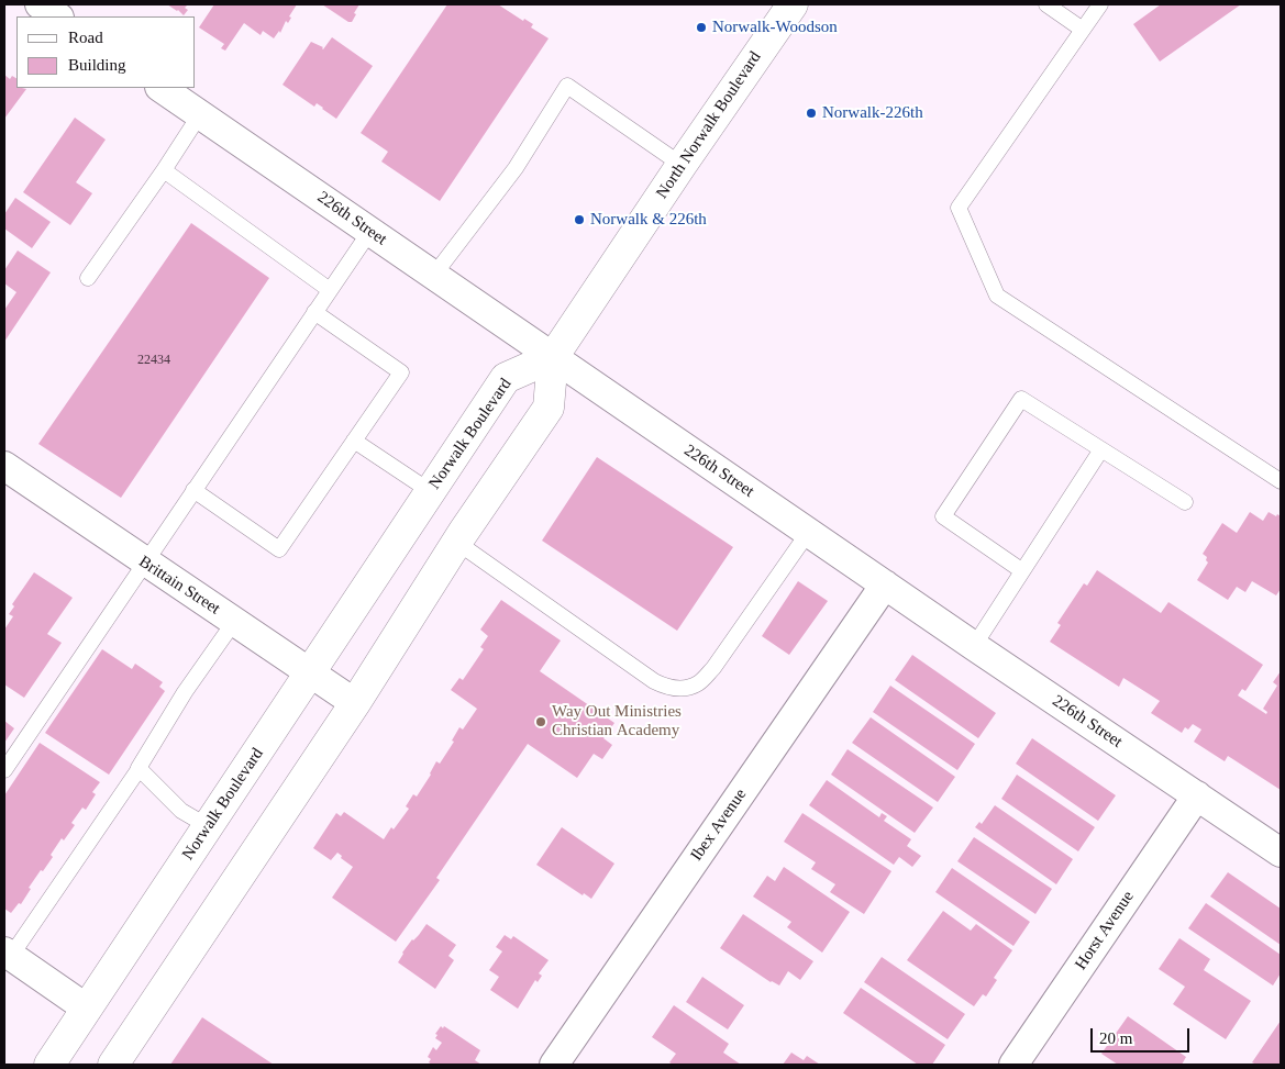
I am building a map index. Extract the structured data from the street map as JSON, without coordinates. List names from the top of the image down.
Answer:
{
  "streets": {
    "main road": ["North Norwalk Boulevard", "Norwalk Boulevard"],
    "street": [
      "226th Street",
      "Brittain Street",
      "Ibex Avenue",
      "Horst Avenue"
    ]
  },
  "crossings": [
    ["North Norwalk Boulevard", "226th Street"],
    ["North Norwalk Boulevard", "Norwalk Boulevard"],
    ["226th Street", "Norwalk Boulevard"],
    ["226th Street", "Ibex Avenue"],
    ["226th Street", "Horst Avenue"],
    ["Norwalk Boulevard", "Brittain Street"]
  ],
  "places": [
    "Norwalk-Woodson",
    "Norwalk-226th",
    "Norwalk & 226th",
    "Way Out Ministries Christian Academy"
  ],
  "house_numbers": ["22434"],
  "legend": ["Road", "Building"],
  "scale_bar": "20 m"
}
